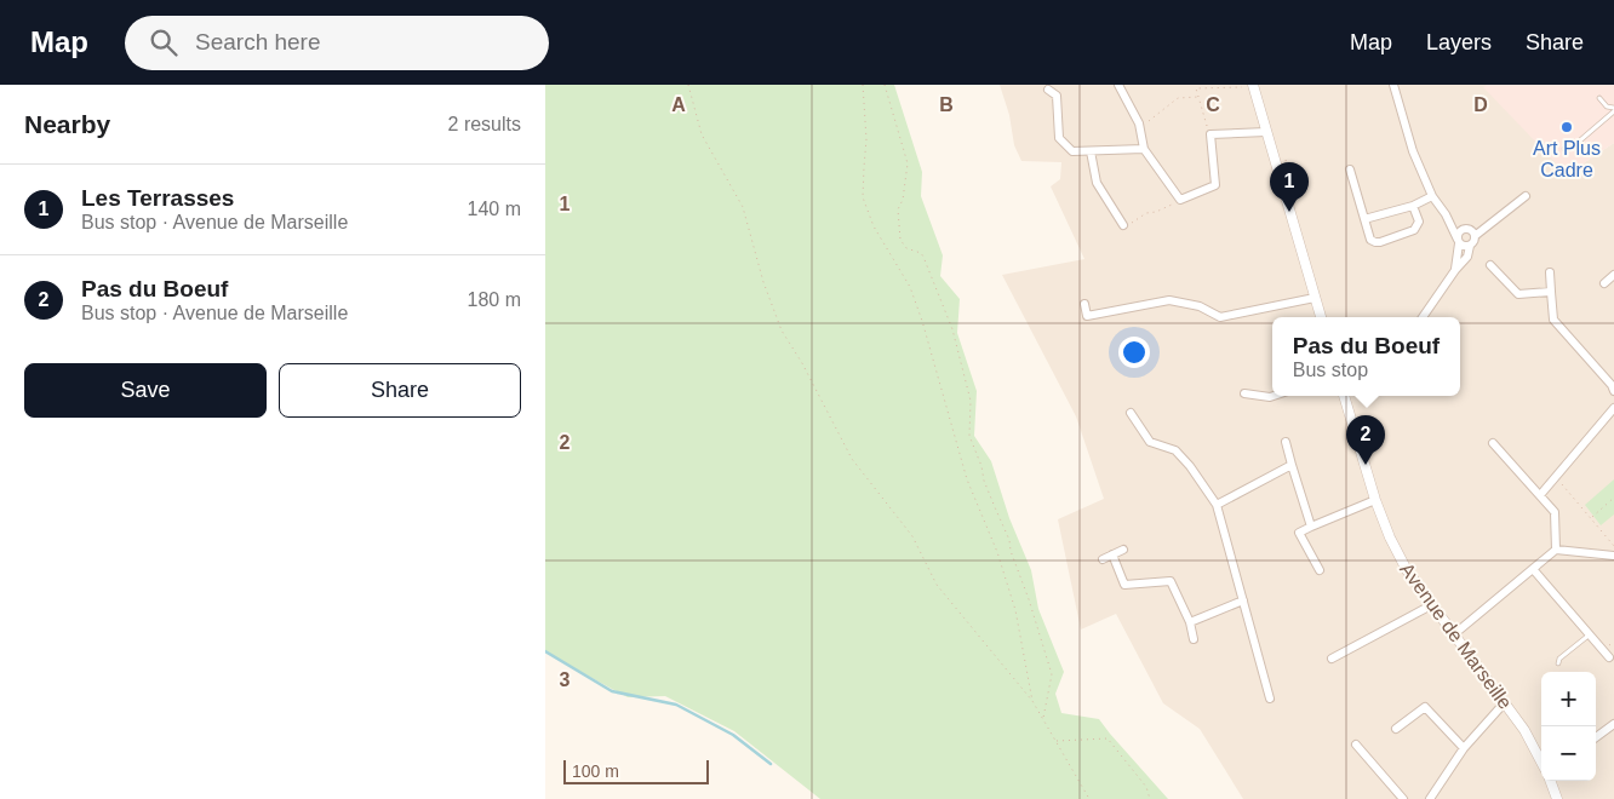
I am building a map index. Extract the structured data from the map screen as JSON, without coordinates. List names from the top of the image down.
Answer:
{
  "streets": {
    "street": ["Avenue de Marseille"]
  },
  "places": ["Art Plus Cadre"],
  "scale_bar": "100 m",
  "page": {
    "header": "Map",
    "search": "Search here",
    "nav": ["Map", "Layers", "Share"],
    "heading": ["Nearby", "2 results"],
    "pins": ["1", "2"],
    "list": [
      {
        "mark": "1",
        "name": "Les Terrasses",
        "note": "Bus stop · Avenue de Marseille",
        "value": "140 m"
      },
      {
        "mark": "2",
        "name": "Pas du Boeuf",
        "note": "Bus stop · Avenue de Marseille",
        "value": "180 m"
      }
    ],
    "popup": ["Pas du Boeuf", "Bus stop"],
    "buttons": ["Save", "Share"],
    "map_buttons": ["+", "−"],
    "scale": "100 m"
  },
  "grid": {
    "columns": [
      "A",
      "B",
      "C",
      "D"
    ],
    "rows": ["1", "2", "3"]
  }
}
